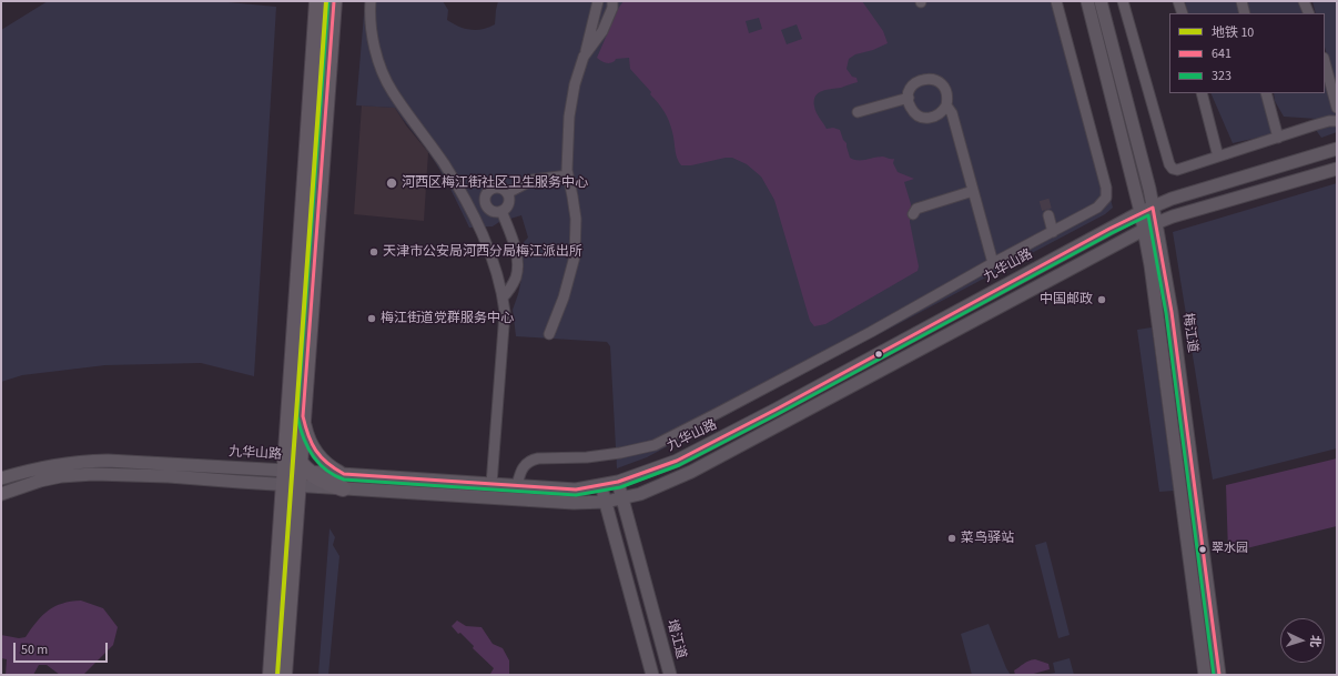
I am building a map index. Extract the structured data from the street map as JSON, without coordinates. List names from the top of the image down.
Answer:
{
  "streets": {
    "street": ["九华山路", "梅江道", "增江道"]
  },
  "crossings": [
    ["九华山路", "梅江道"],
    ["九华山路", "增江道"]
  ],
  "places": [
    "河西区梅江街社区卫生服务中心",
    "天津市公安局河西分局梅江派出所",
    "中国邮政",
    "梅江街道党群服务中心",
    "菜鸟驿站",
    "翠水园"
  ],
  "lines": ["metro line 10", "transit line 641", "transit line 323"],
  "legend": ["地铁 10", "641", "323"],
  "scale_bar": "50 m",
  "north": "right"
}
